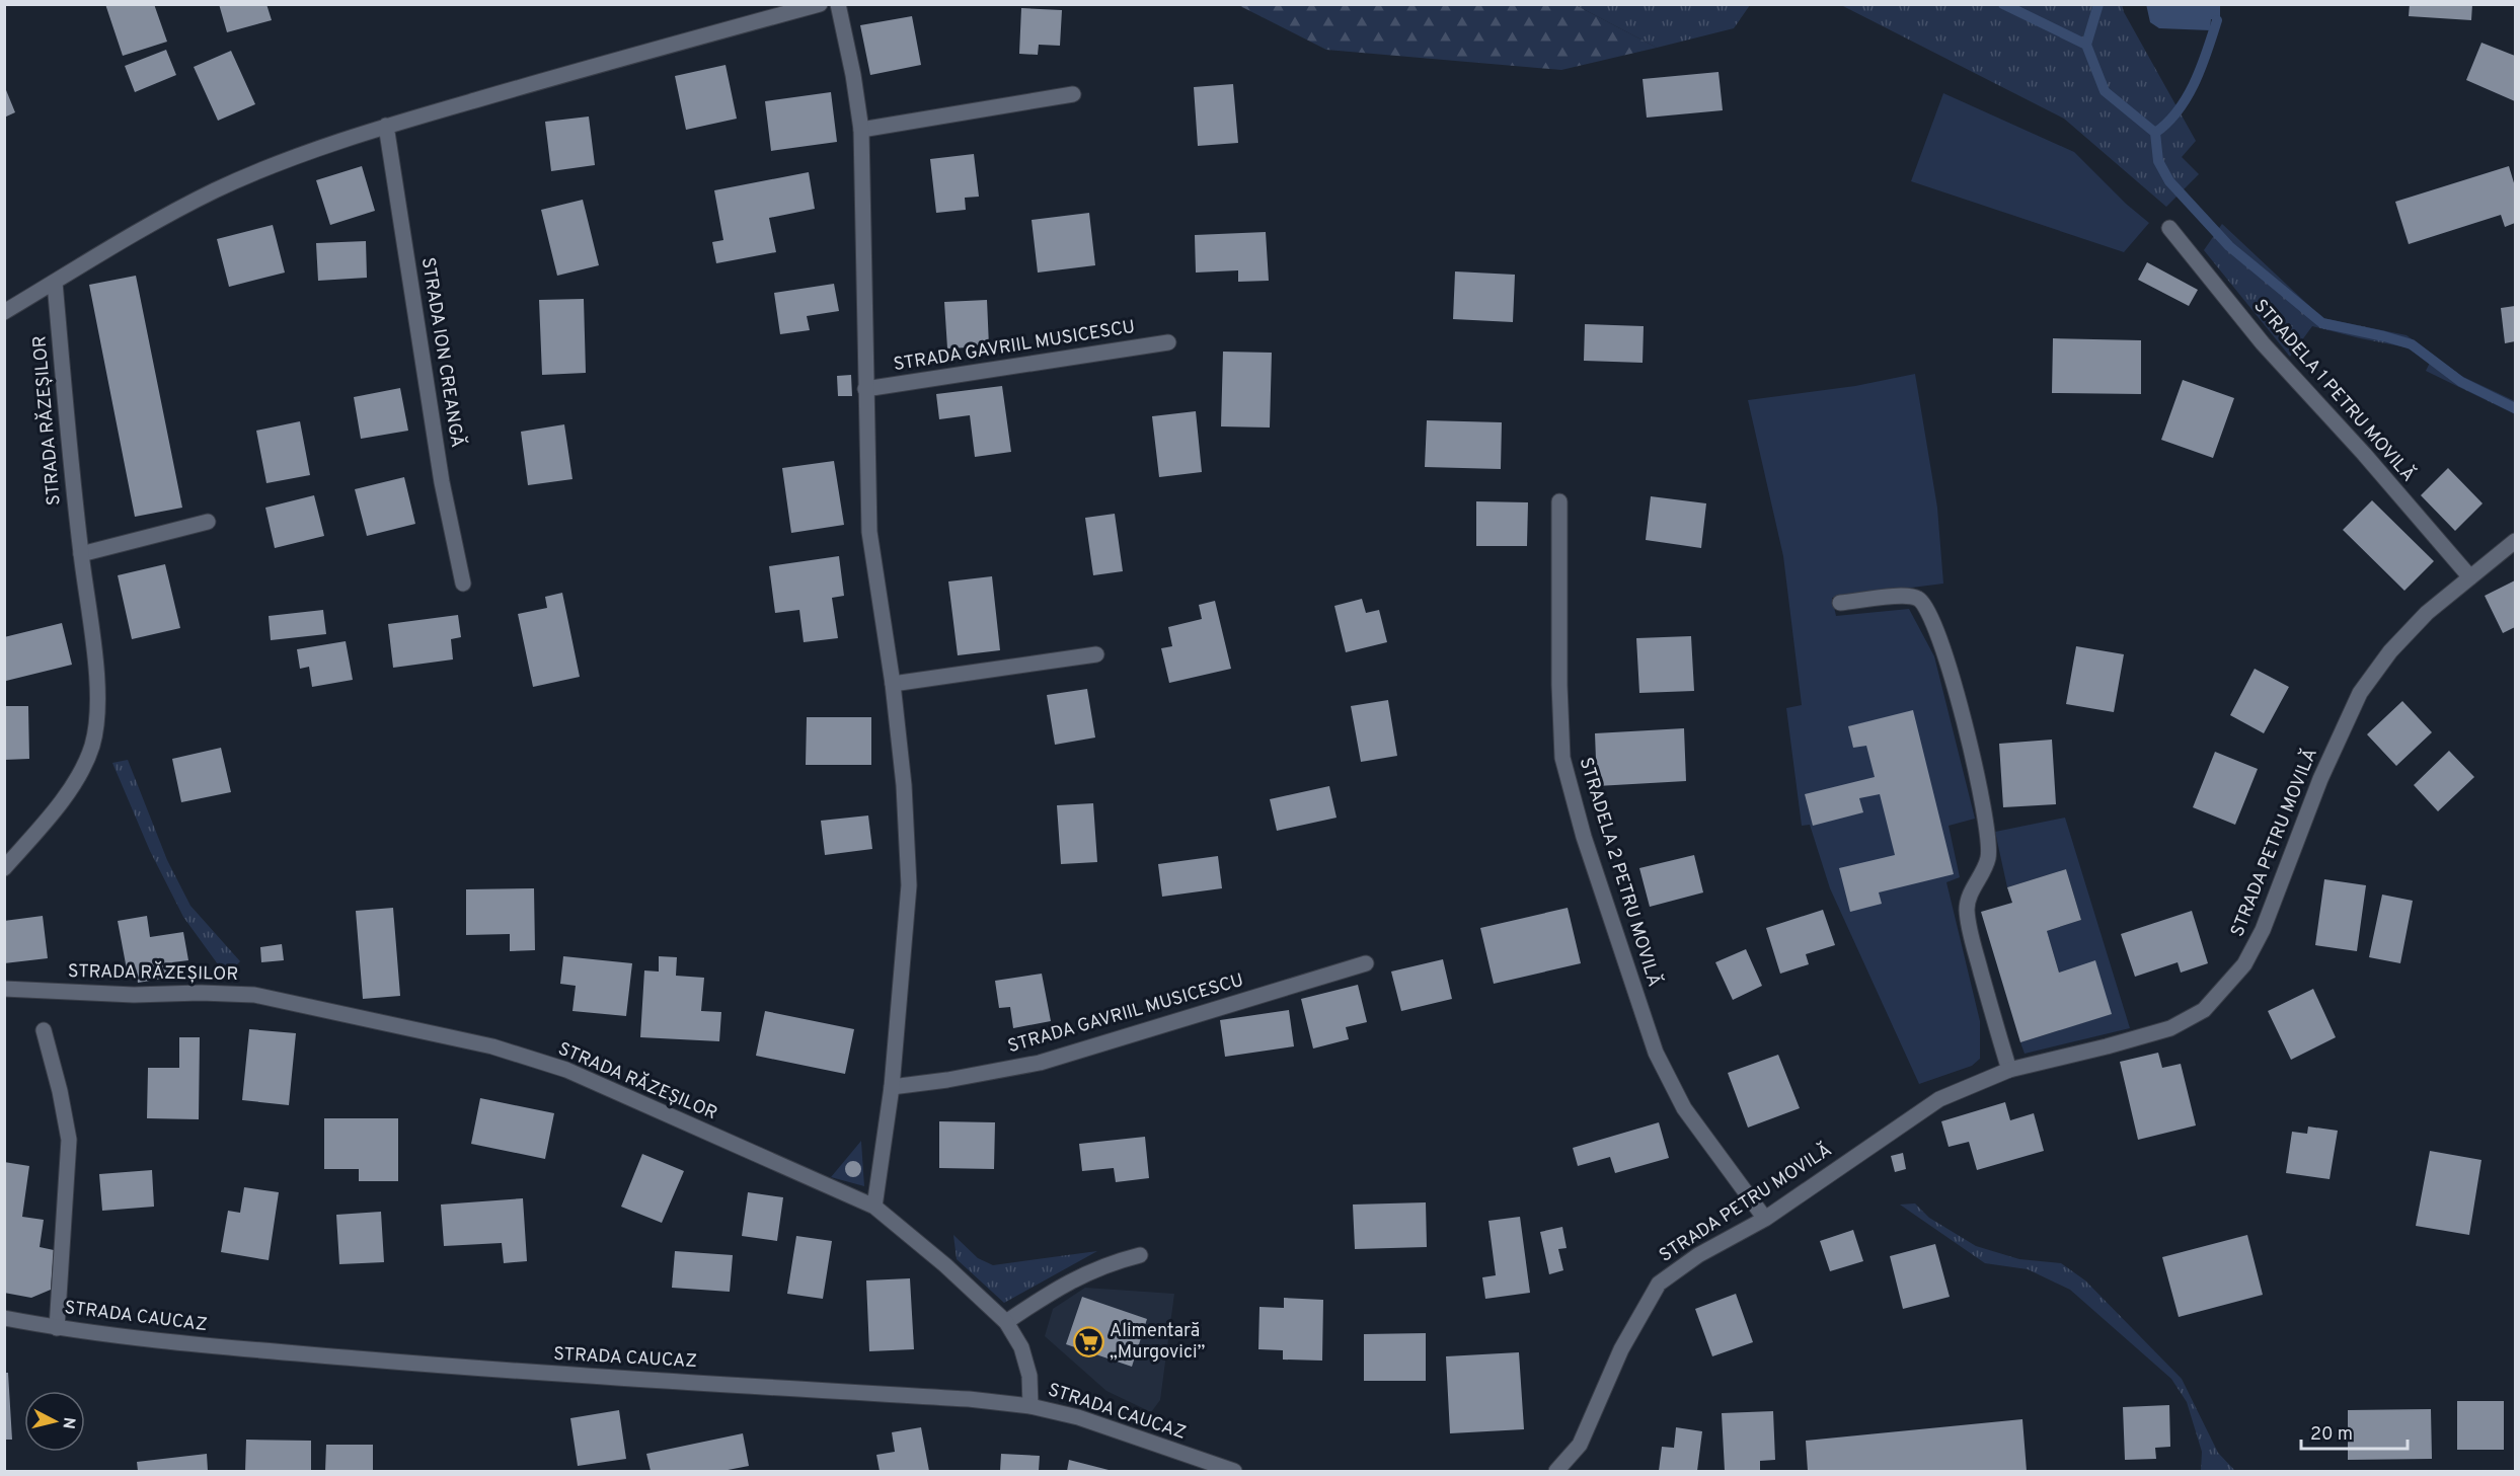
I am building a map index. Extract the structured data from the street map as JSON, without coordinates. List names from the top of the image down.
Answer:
{
  "streets": {
    "street": [
      "STRADA GAVRIIL MUSICESCU",
      "STRADA ION CREANGĂ",
      "STRADELA 1 PETRU MOVILĂ",
      "STRADA RĂZEȘILOR",
      "STRADA PETRU MOVILĂ",
      "STRADELA 2 PETRU MOVILĂ",
      "STRADA CAUCAZ"
    ]
  },
  "crossings": [
    ["STRADA GAVRIIL MUSICESCU", "STRADA RĂZEȘILOR"],
    ["STRADELA 1 PETRU MOVILĂ", "STRADA PETRU MOVILĂ"],
    ["STRADA RĂZEȘILOR", "STRADA CAUCAZ"],
    ["STRADA PETRU MOVILĂ", "STRADELA 2 PETRU MOVILĂ"]
  ],
  "places": {
    "supermarket": ["Alimentară „Murgovici”"]
  },
  "scale_bar": "20 m",
  "north": "right"
}
